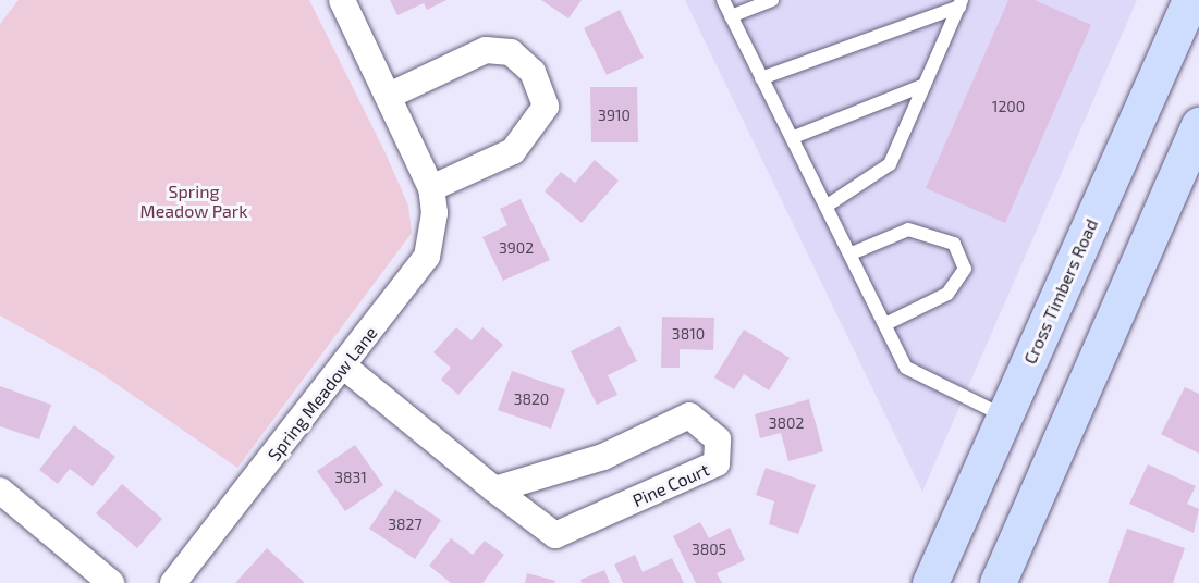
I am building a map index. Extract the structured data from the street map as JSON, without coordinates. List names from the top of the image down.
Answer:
{
  "streets": {
    "main road": ["Cross Timbers Road"],
    "street": ["Spring Meadow Lane", "Pine Court"]
  },
  "crossings": [
    ["Spring Meadow Lane", "Pine Court"]
  ],
  "parks": ["Spring Meadow Park"],
  "house_numbers": [
    "1200",
    "3910",
    "3902",
    "3810",
    "3820",
    "3802",
    "3831",
    "3827",
    "3805"
  ]
}
